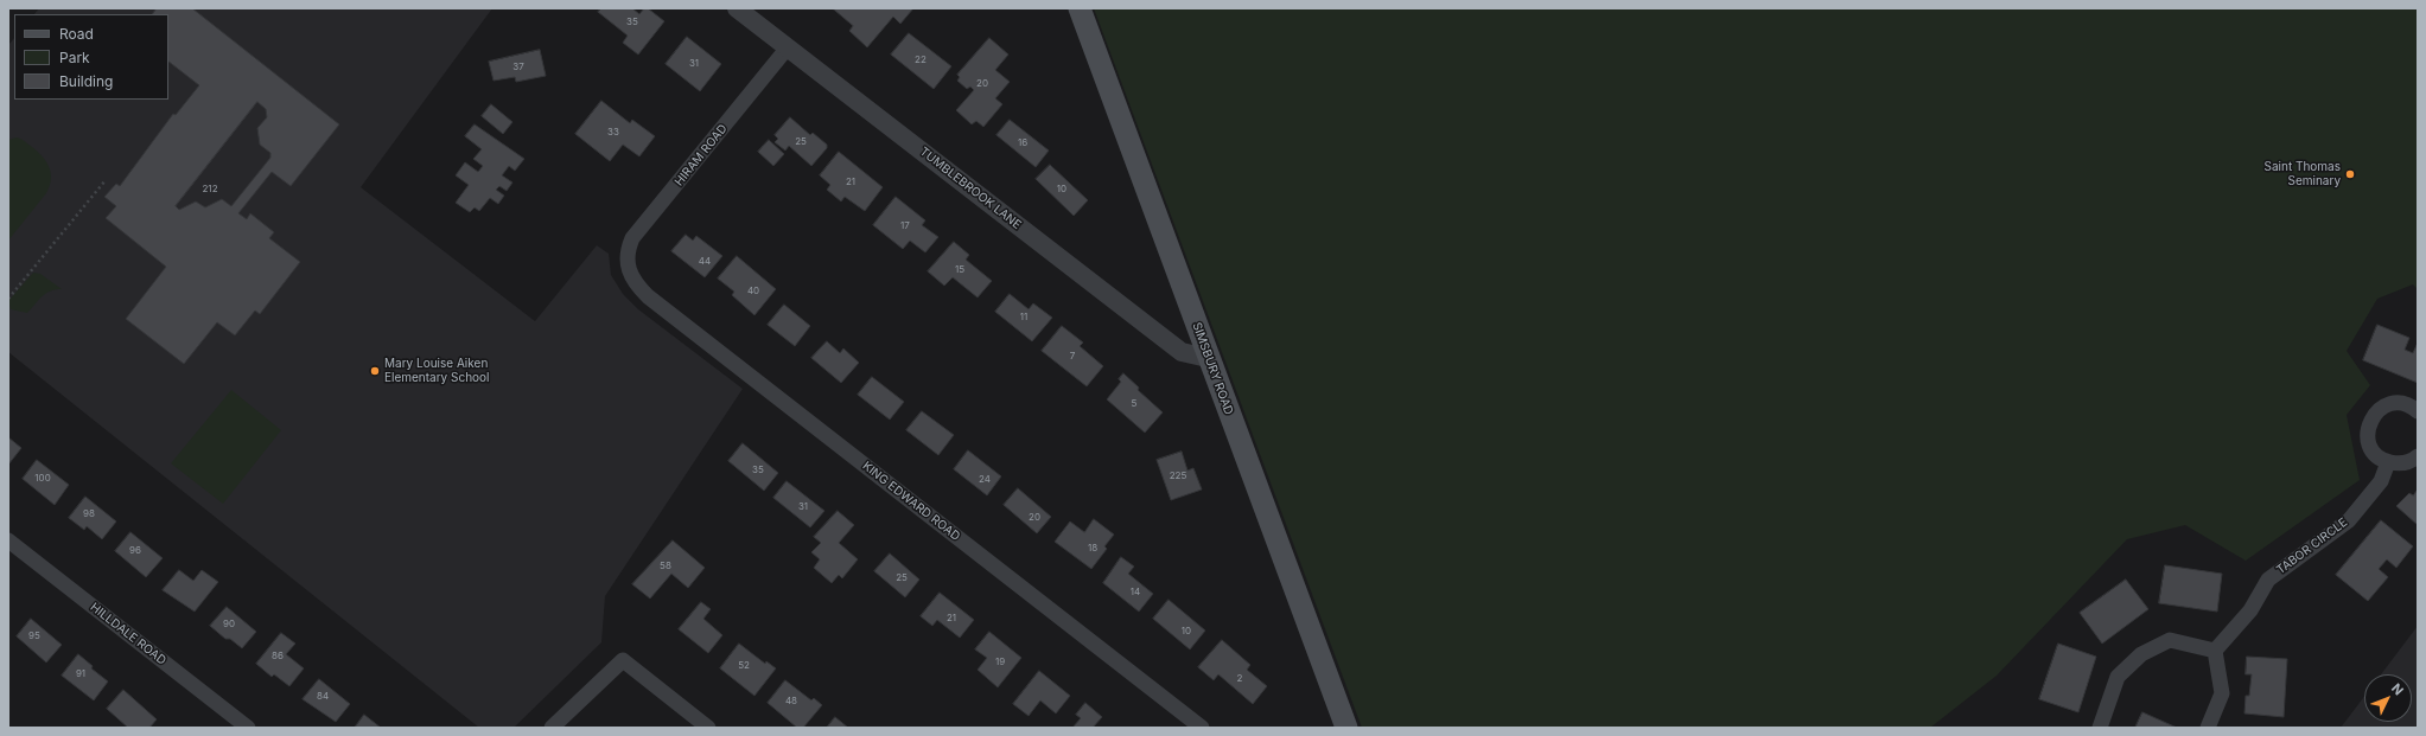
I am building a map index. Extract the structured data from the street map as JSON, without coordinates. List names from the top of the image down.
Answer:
{
  "streets": {
    "main road": ["SIMSBURY ROAD"],
    "street": [
      "HIRAM ROAD",
      "TUMBLEBROOK LANE",
      "KING EDWARD ROAD",
      "TABOR CIRCLE",
      "HILLDALE ROAD"
    ]
  },
  "crossings": [
    ["HIRAM ROAD", "TUMBLEBROOK LANE"],
    ["HIRAM ROAD", "KING EDWARD ROAD"],
    ["TUMBLEBROOK LANE", "SIMSBURY ROAD"]
  ],
  "places": ["Saint Thomas Seminary", "Mary Louise Aiken Elementary School"],
  "house_numbers": [
    "35",
    "22",
    "31",
    "37",
    "20",
    "33",
    "25",
    "16",
    "21",
    "212",
    "10",
    "17",
    "44",
    "15",
    "40",
    "11",
    "7",
    "5",
    "35",
    "225",
    "100",
    "24",
    "31",
    "98",
    "20",
    "18",
    "96",
    "58",
    "25",
    "14",
    "21",
    "90",
    "10",
    "95",
    "86",
    "19",
    "52",
    "91",
    "2",
    "84",
    "48"
  ],
  "legend": ["Road", "Park", "Building"],
  "north": "top right"
}
